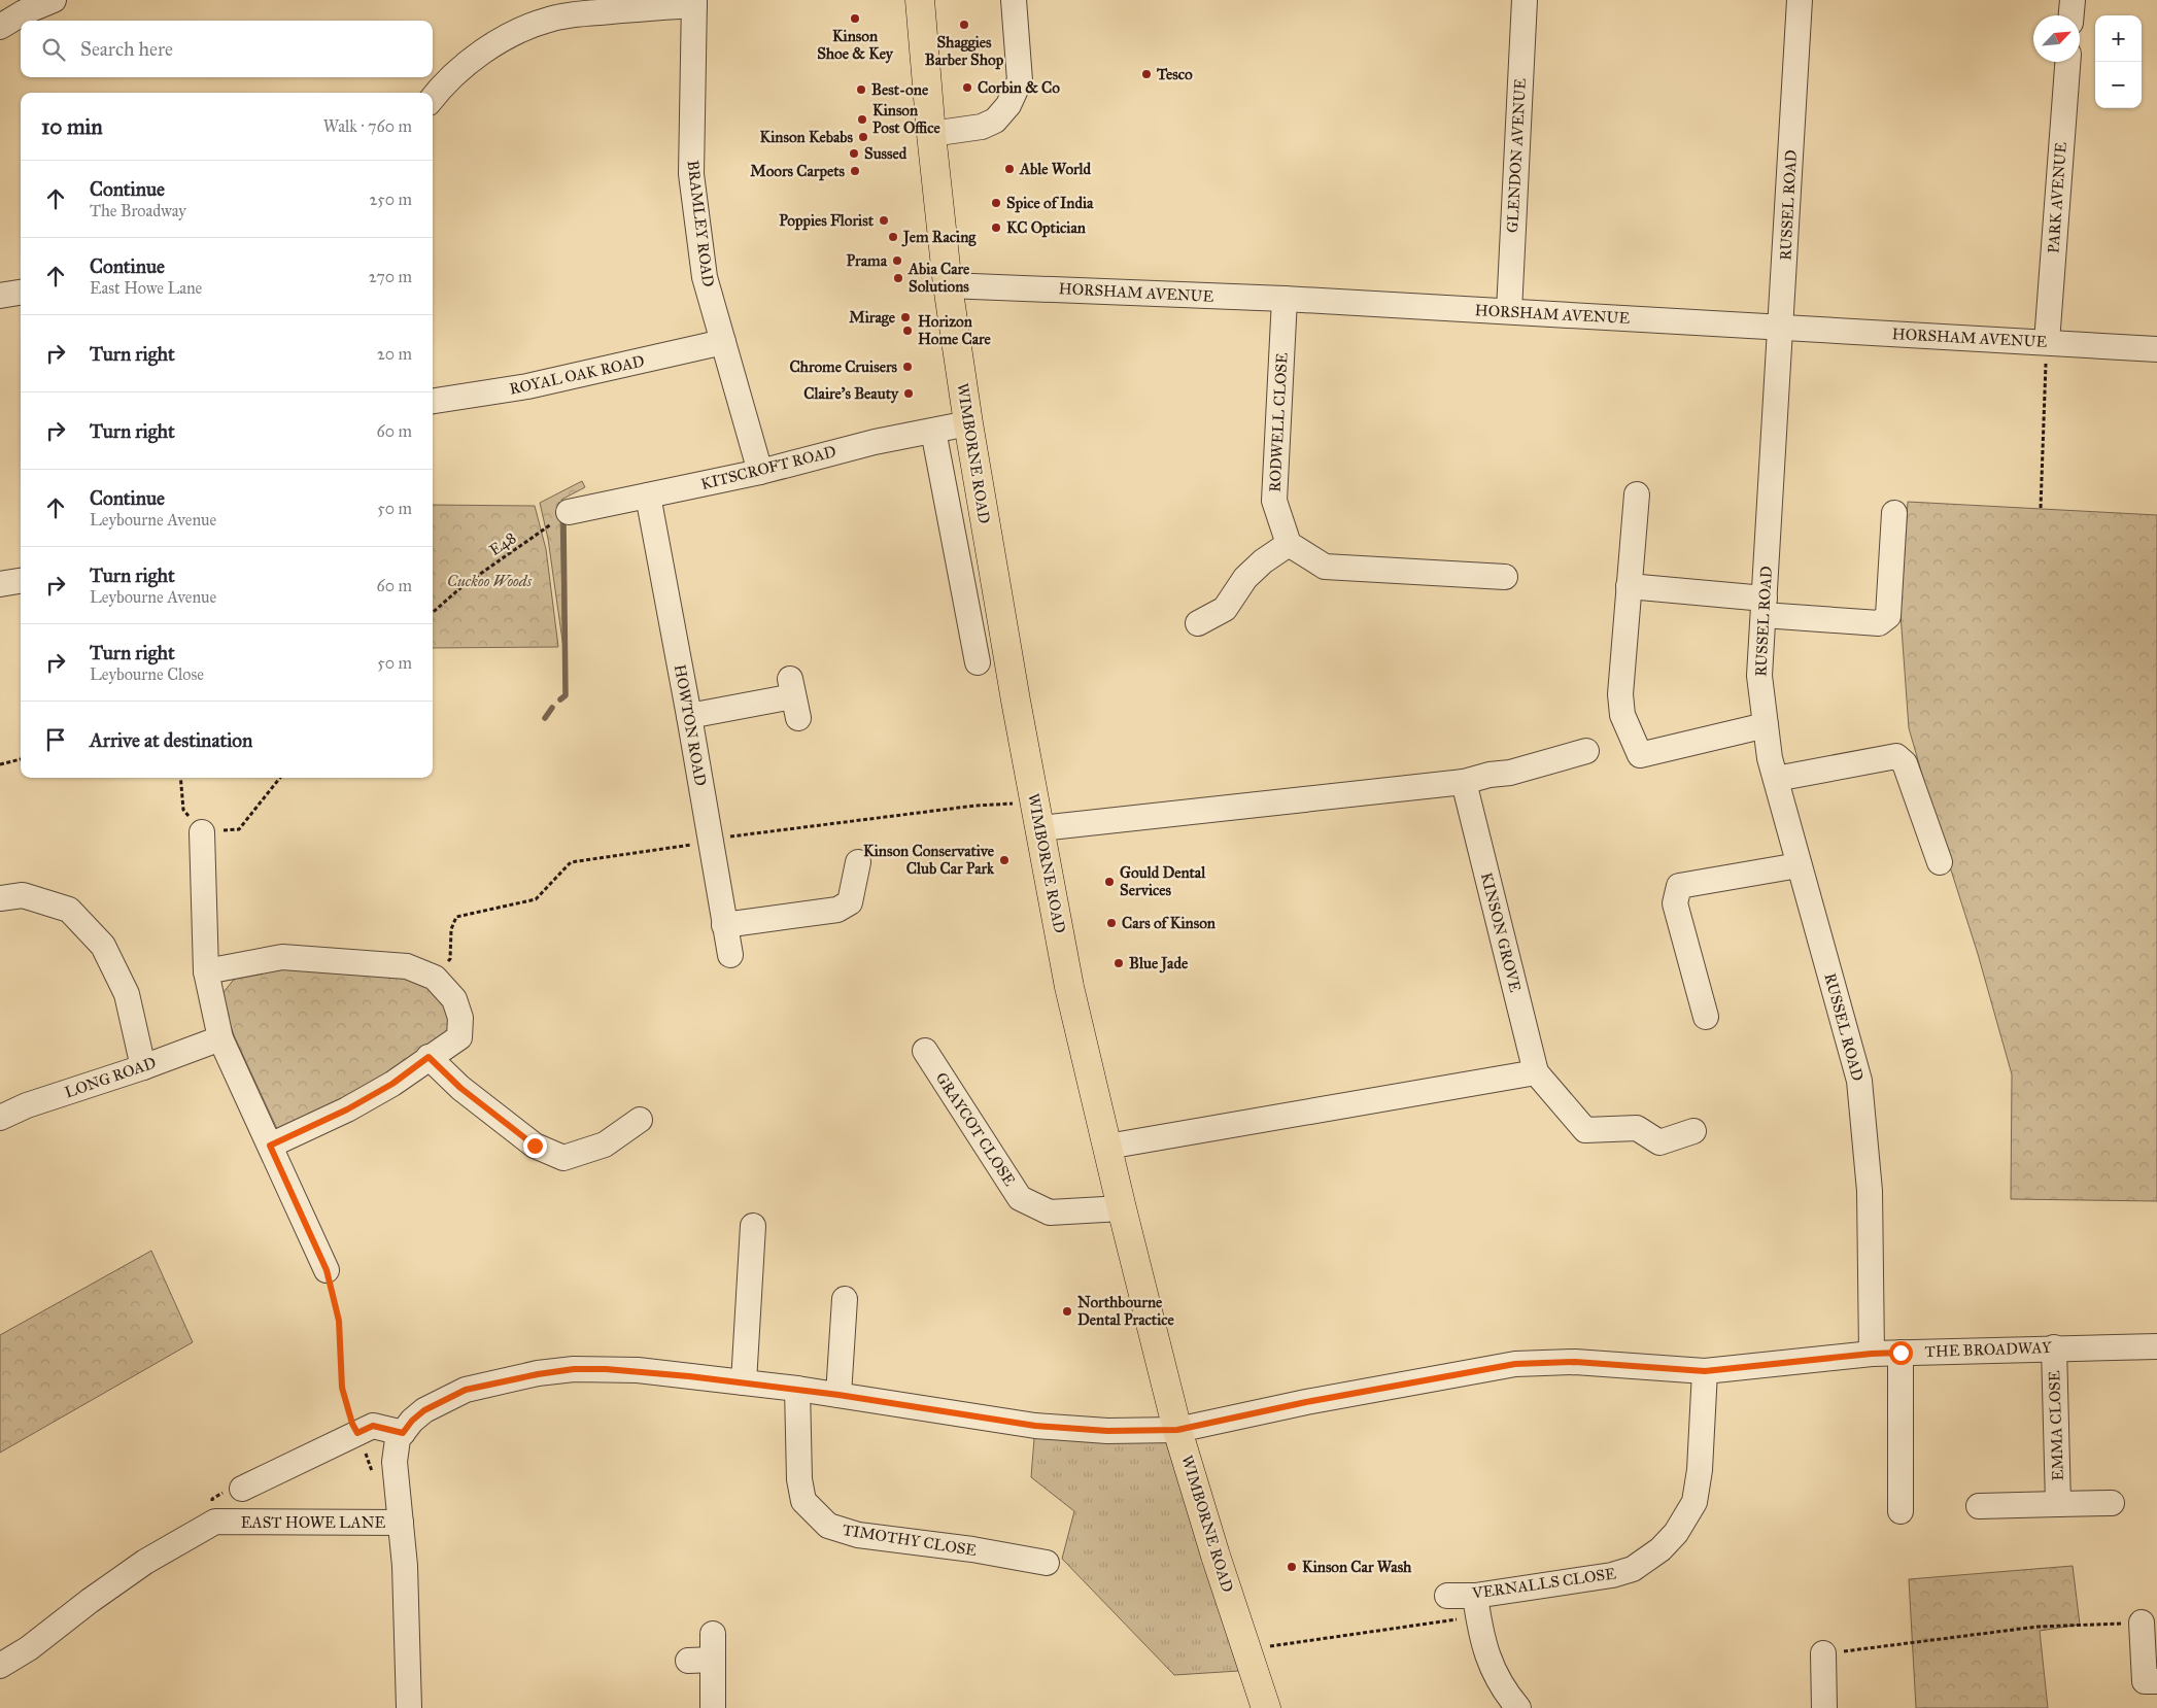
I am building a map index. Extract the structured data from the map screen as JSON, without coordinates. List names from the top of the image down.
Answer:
{
  "streets": {
    "main road": ["WIMBORNE ROAD"],
    "street": [
      "GLENDON AVENUE",
      "PARK AVENUE",
      "RUSSEL ROAD",
      "BRAMLEY ROAD",
      "HORSHAM AVENUE",
      "ROYAL OAK ROAD",
      "RODWELL CLOSE",
      "KITSCROFT ROAD",
      "HOWTON ROAD",
      "KINSON GROVE",
      "LONG ROAD",
      "GRAYCOT CLOSE",
      "THE BROADWAY",
      "EMMA CLOSE",
      "EAST HOWE LANE",
      "TIMOTHY CLOSE",
      "VERNALLS CLOSE"
    ],
    "path": ["E48"]
  },
  "crossings": [
    ["GLENDON AVENUE", "HORSHAM AVENUE"],
    ["PARK AVENUE", "HORSHAM AVENUE"],
    ["RUSSEL ROAD", "HORSHAM AVENUE"],
    ["RUSSEL ROAD", "THE BROADWAY"],
    ["BRAMLEY ROAD", "ROYAL OAK ROAD"],
    ["BRAMLEY ROAD", "KITSCROFT ROAD"],
    ["HORSHAM AVENUE", "RODWELL CLOSE"],
    ["HORSHAM AVENUE", "WIMBORNE ROAD"],
    ["WIMBORNE ROAD", "KITSCROFT ROAD"],
    ["WIMBORNE ROAD", "GRAYCOT CLOSE"],
    ["WIMBORNE ROAD", "THE BROADWAY"],
    ["WIMBORNE ROAD", "EAST HOWE LANE"],
    ["KITSCROFT ROAD", "E48"],
    ["KITSCROFT ROAD", "HOWTON ROAD"],
    ["THE BROADWAY", "EMMA CLOSE"],
    ["THE BROADWAY", "EAST HOWE LANE"],
    ["THE BROADWAY", "VERNALLS CLOSE"],
    ["EAST HOWE LANE", "TIMOTHY CLOSE"]
  ],
  "parks": ["Cuckoo Woods"],
  "places": [
    "Kinson Shoe & Key",
    "Shaggies Barber Shop",
    "Tesco",
    "Corbin & Co",
    "Best-one",
    "Kinson Post Office",
    "Kinson Kebabs",
    "Sussed",
    "Able World",
    "Moors Carpets",
    "Spice of India",
    "Poppies Florist",
    "KC Optician",
    "Jem Racing",
    "Prama",
    "Abia Care Solutions",
    "Mirage",
    "Horizon Home Care",
    "Chrome Cruisers",
    "Claire's Beauty",
    "Kinson Conservative Club Car Park",
    "Gould Dental Services",
    "Cars of Kinson",
    "Blue Jade",
    "Northbourne Dental Practice",
    "Kinson Car Wash"
  ],
  "north": "top right",
  "page": {
    "map_buttons": ["+", "−"],
    "search": "Search here",
    "heading": ["10 min", "Walk · 760 m"],
    "list": [
      ["Continue", "The Broadway", "250 m"],
      ["Continue", "East Howe Lane", "270 m"],
      ["Turn right", "20 m"],
      ["Turn right", "60 m"],
      ["Continue", "Leybourne Avenue", "50 m"],
      ["Turn right", "Leybourne Avenue", "60 m"],
      ["Turn right", "Leybourne Close", "50 m"],
      "Arrive at destination"
    ]
  }
}
